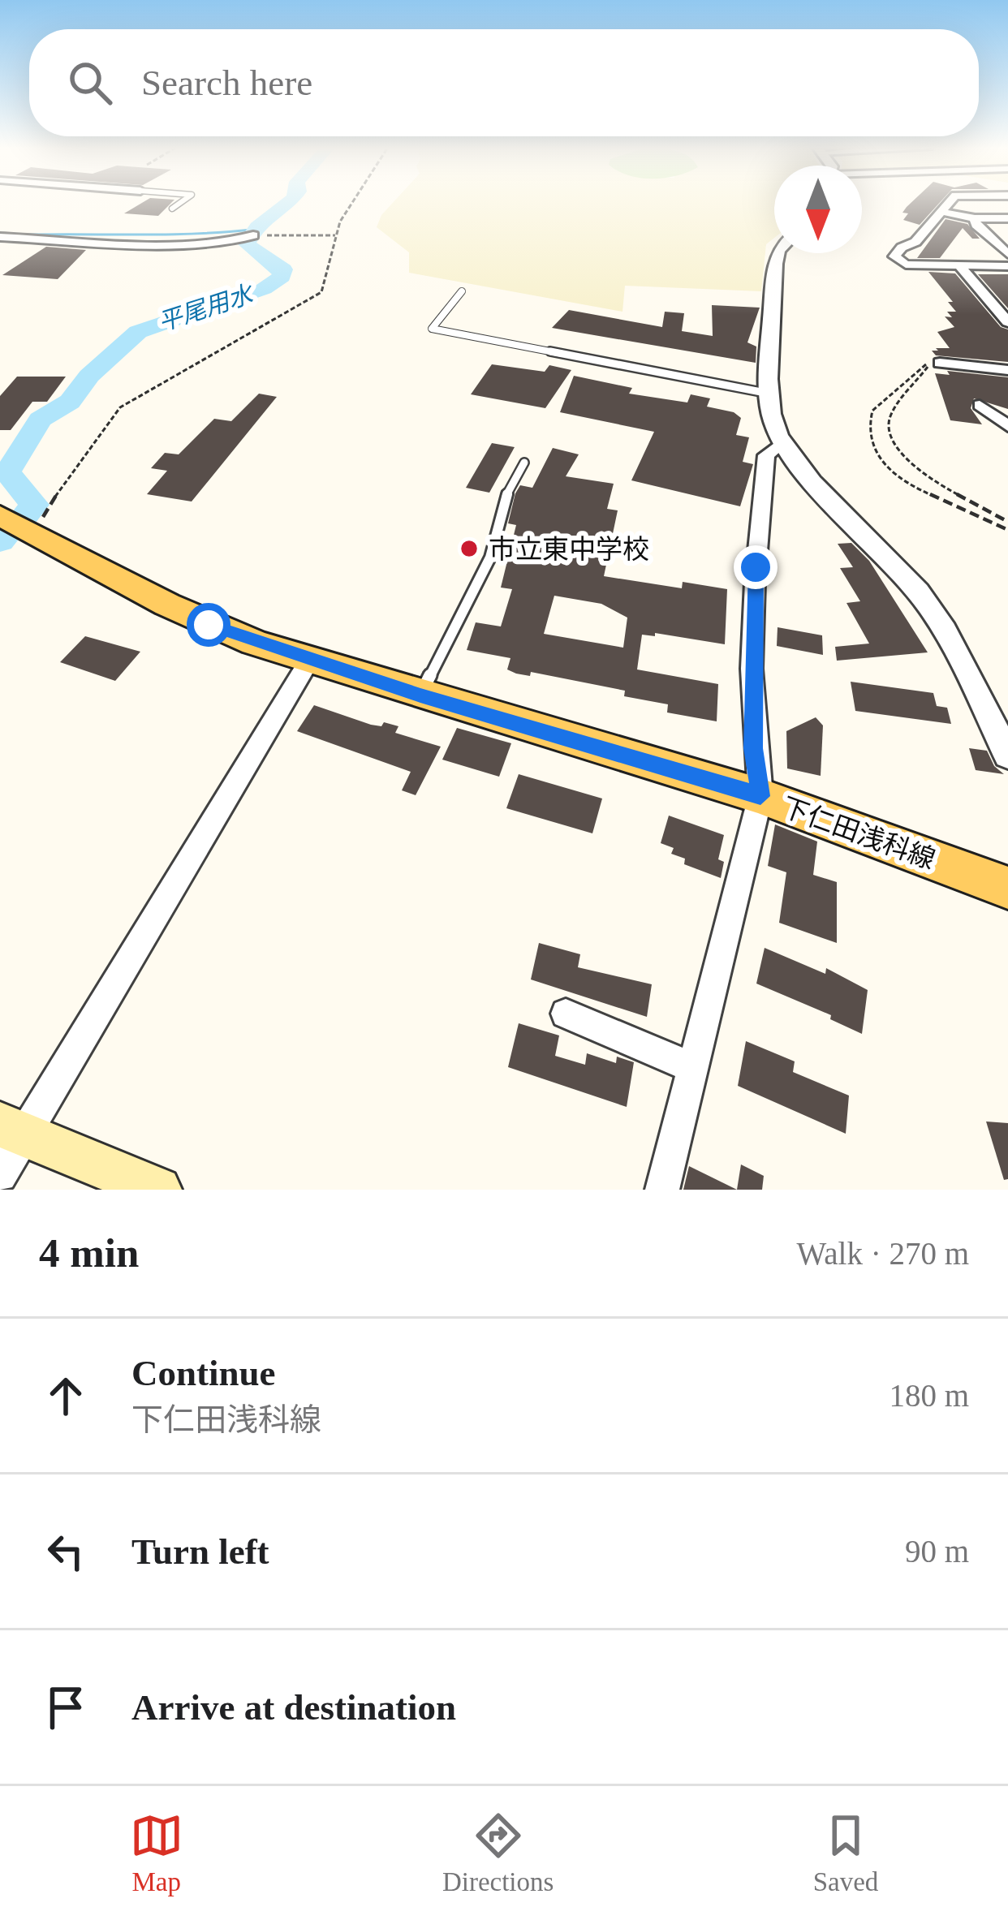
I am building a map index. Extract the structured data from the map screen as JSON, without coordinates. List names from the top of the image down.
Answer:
{
  "streets": {
    "main road": ["下仁田浅科線"]
  },
  "water": ["平尾用水"],
  "places": ["市立東中学校"],
  "north": "bottom",
  "page": {
    "search": "Search here",
    "heading": ["4 min", "Walk · 270 m"],
    "list": [
      ["Continue", "下仁田浅科線", "180 m"],
      ["Turn left", "90 m"],
      "Arrive at destination"
    ],
    "nav": ["Map", "Directions", "Saved"]
  }
}
